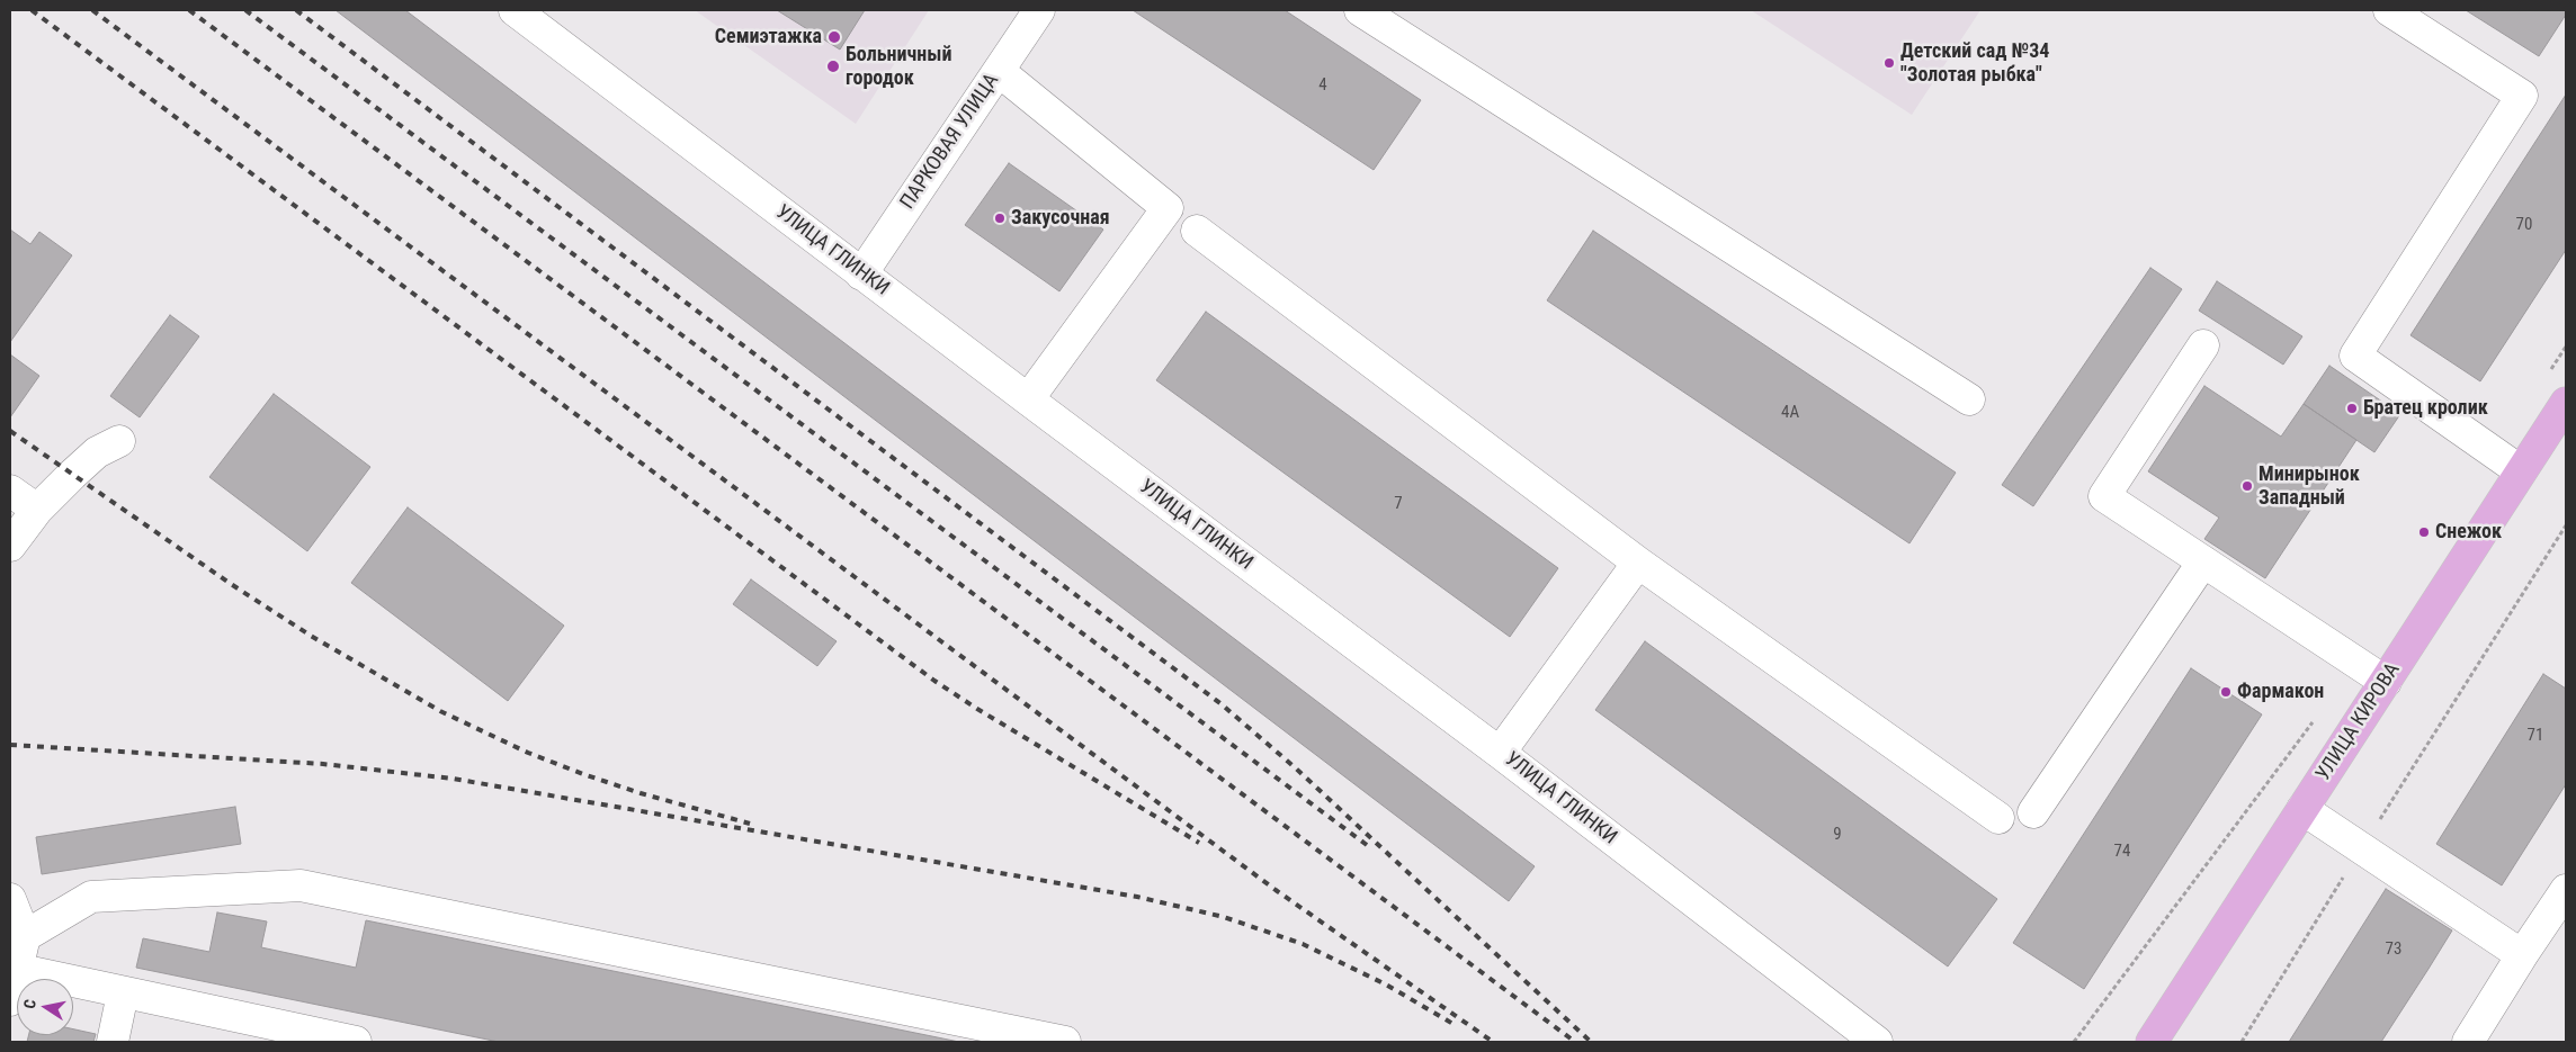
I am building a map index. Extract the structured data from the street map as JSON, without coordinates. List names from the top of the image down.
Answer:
{
  "streets": {
    "main road": ["УЛИЦА КИРОВА"],
    "street": ["ПАРКОВАЯ УЛИЦА", "УЛИЦА ГЛИНКИ"]
  },
  "crossings": [
    ["ПАРКОВАЯ УЛИЦА", "УЛИЦА ГЛИНКИ"]
  ],
  "places": [
    "Семиэтажка",
    "Детский сад №34 \"Золотая рыбка\"",
    "Больничный городок",
    "Закусочная",
    "Братец кролик",
    "Минирынок Западный",
    "Снежок",
    "Фармакон"
  ],
  "house_numbers": [
    "4",
    "70",
    "4А",
    "7",
    "71",
    "9",
    "74",
    "73"
  ],
  "north": "left"
}
